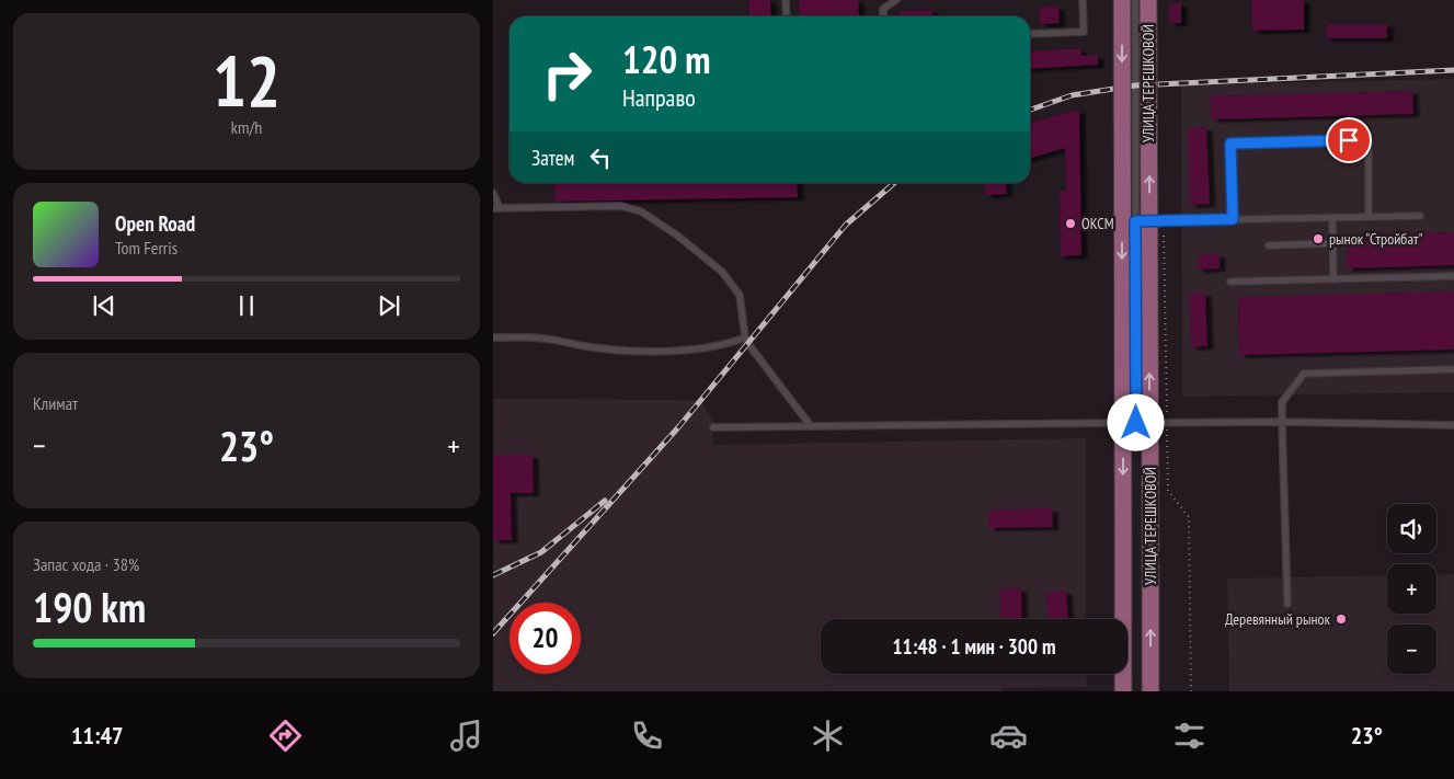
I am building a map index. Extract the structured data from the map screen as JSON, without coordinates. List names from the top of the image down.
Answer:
{
  "streets": {
    "main road": ["УЛИЦА ТЕРЕШКОВОЙ"]
  },
  "places": ["ОКСМ", "рынок \"Стройбат\"", "Деревянный рынок"],
  "page": {
    "tile": [
      ["12", "km/h"],
      "Климат",
      ["Запас хода · 38%", "190 km"]
    ],
    "turn": ["120 m", "Направо"],
    "then": "Затем",
    "song": ["Open Road", "Tom Ferris"],
    "heat": ["−", "23°", "+"],
    "map_buttons": ["+", "−"],
    "limit": "20",
    "trip": "11:48 · 1 мин · 300 m",
    "tabs": ["11:47", "23°"]
  }
}
